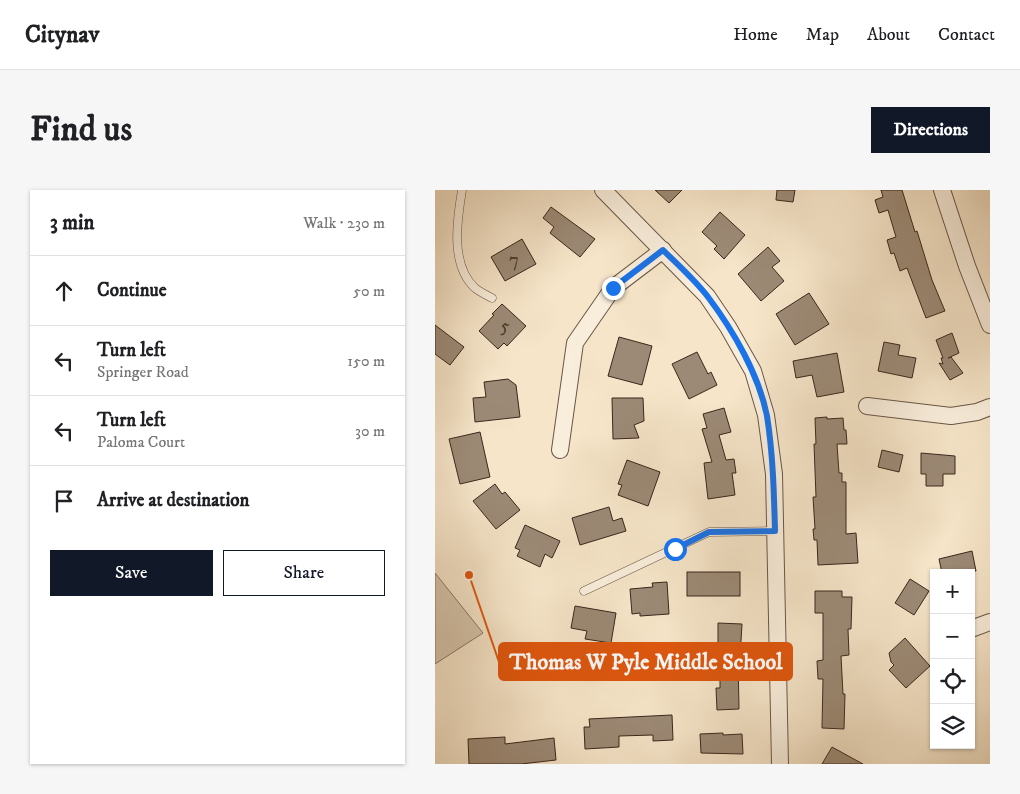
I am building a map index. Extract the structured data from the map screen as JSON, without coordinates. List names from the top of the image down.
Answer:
{
  "places": ["Thomas W Pyle Middle School"],
  "house_numbers": ["7", "5"],
  "page": {
    "header": "Citynav",
    "nav": [
      "Home",
      "Map",
      "About",
      "Contact"
    ],
    "buttons": [
      "Directions",
      ["Save", "Share"]
    ],
    "title": "Find us",
    "heading": ["3 min", "Walk · 230 m"],
    "list": [
      ["Continue", "50 m"],
      ["Turn left", "Springer Road", "150 m"],
      ["Turn left", "Paloma Court", "30 m"],
      "Arrive at destination"
    ],
    "map_buttons": ["+", "−"]
  }
}
